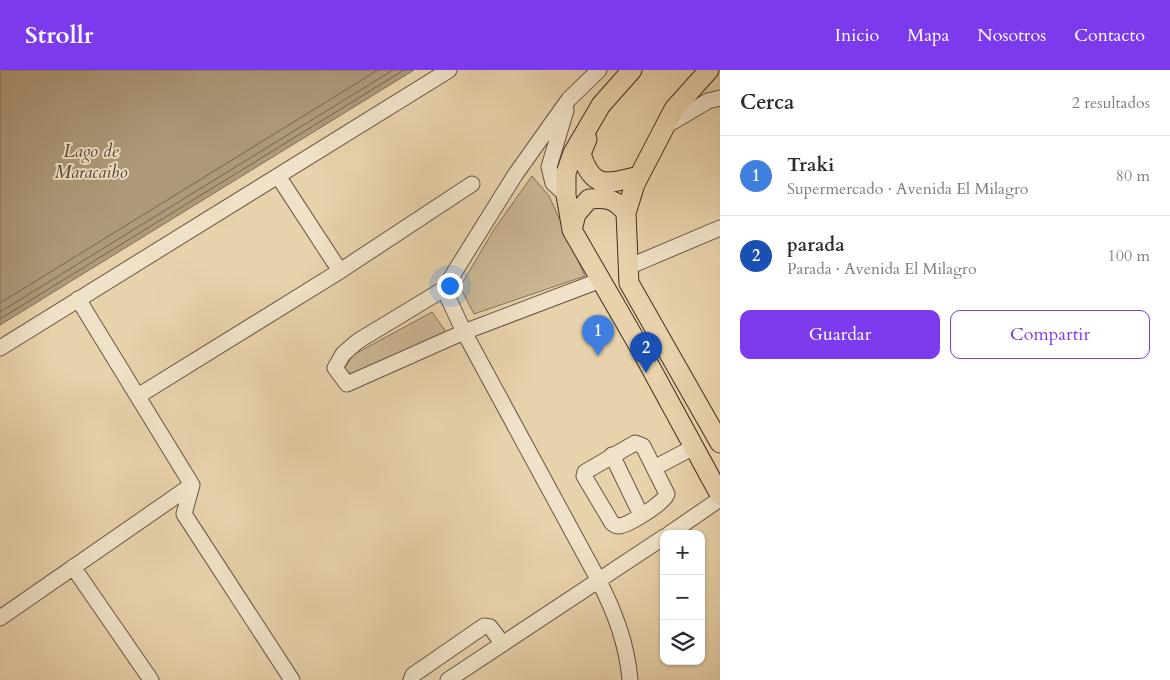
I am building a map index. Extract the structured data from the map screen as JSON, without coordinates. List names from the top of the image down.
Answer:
{
  "water": ["Lago de Maracaibo"],
  "page": {
    "header": "Strollr",
    "nav": [
      "Inicio",
      "Mapa",
      "Nosotros",
      "Contacto"
    ],
    "heading": ["Cerca", "2 resultados"],
    "list": [
      {
        "mark": "1",
        "name": "Traki",
        "note": "Supermercado · Avenida El Milagro",
        "value": "80 m"
      },
      {
        "mark": "2",
        "name": "parada",
        "note": "Parada · Avenida El Milagro",
        "value": "100 m"
      }
    ],
    "buttons": ["Guardar", "Compartir"],
    "pins": ["1", "2"],
    "map_buttons": ["+", "−"]
  }
}
